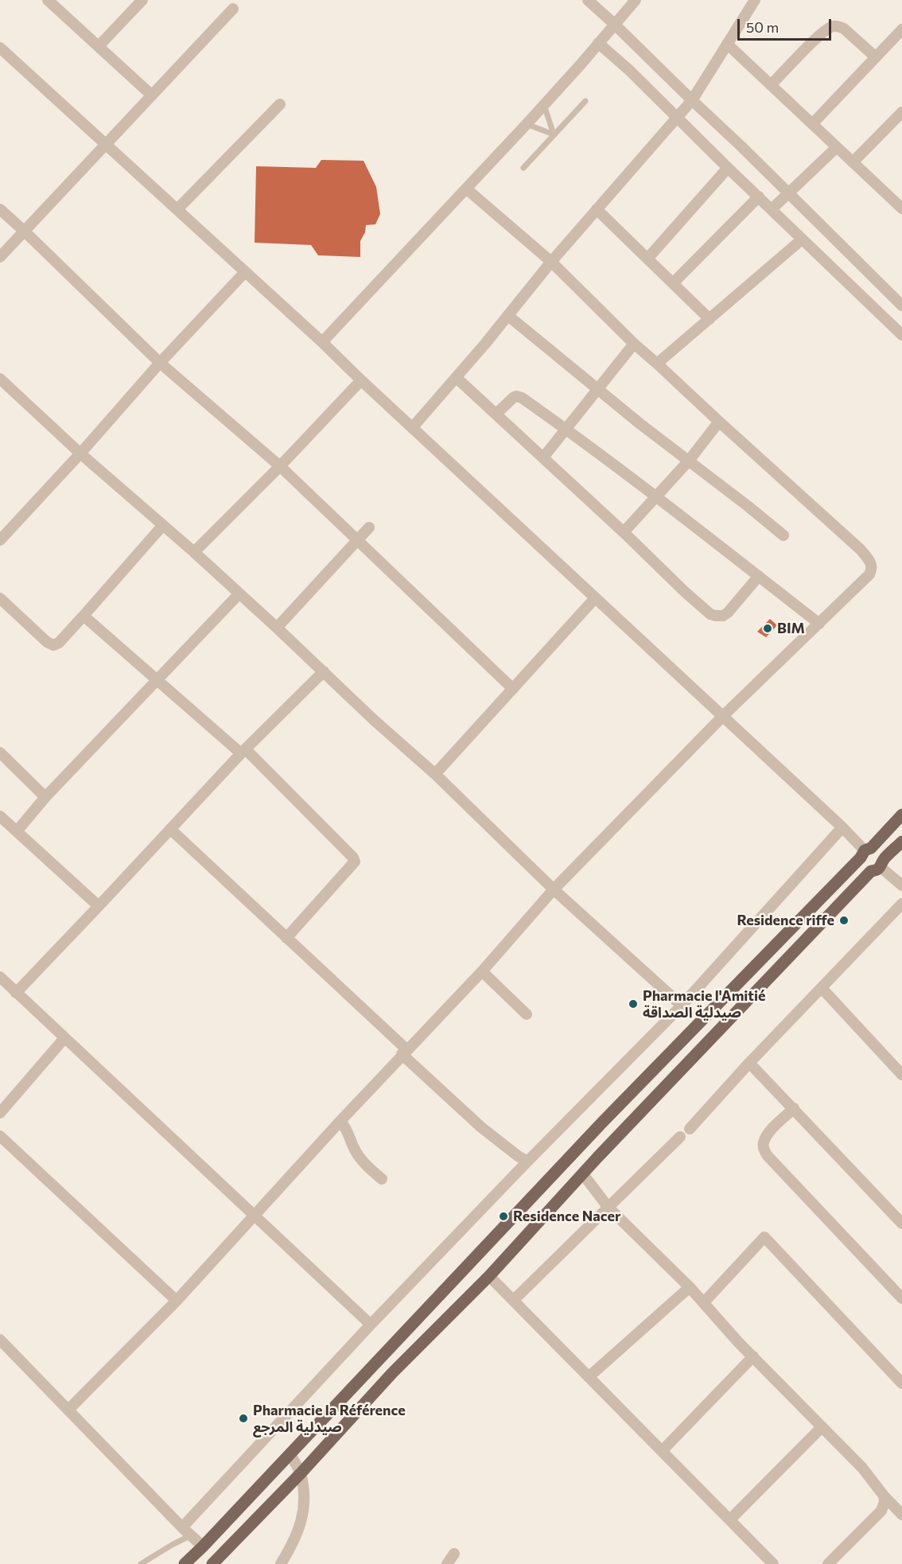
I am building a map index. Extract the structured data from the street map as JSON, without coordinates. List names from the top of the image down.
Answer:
{
  "places": [
    "BIM",
    "Residence riffe",
    "Pharmacie l'Amitié صيدلية الصداقة",
    "Residence Nacer",
    "Pharmacie la Référence صيدلية المرجع"
  ],
  "scale_bar": "50 m"
}
